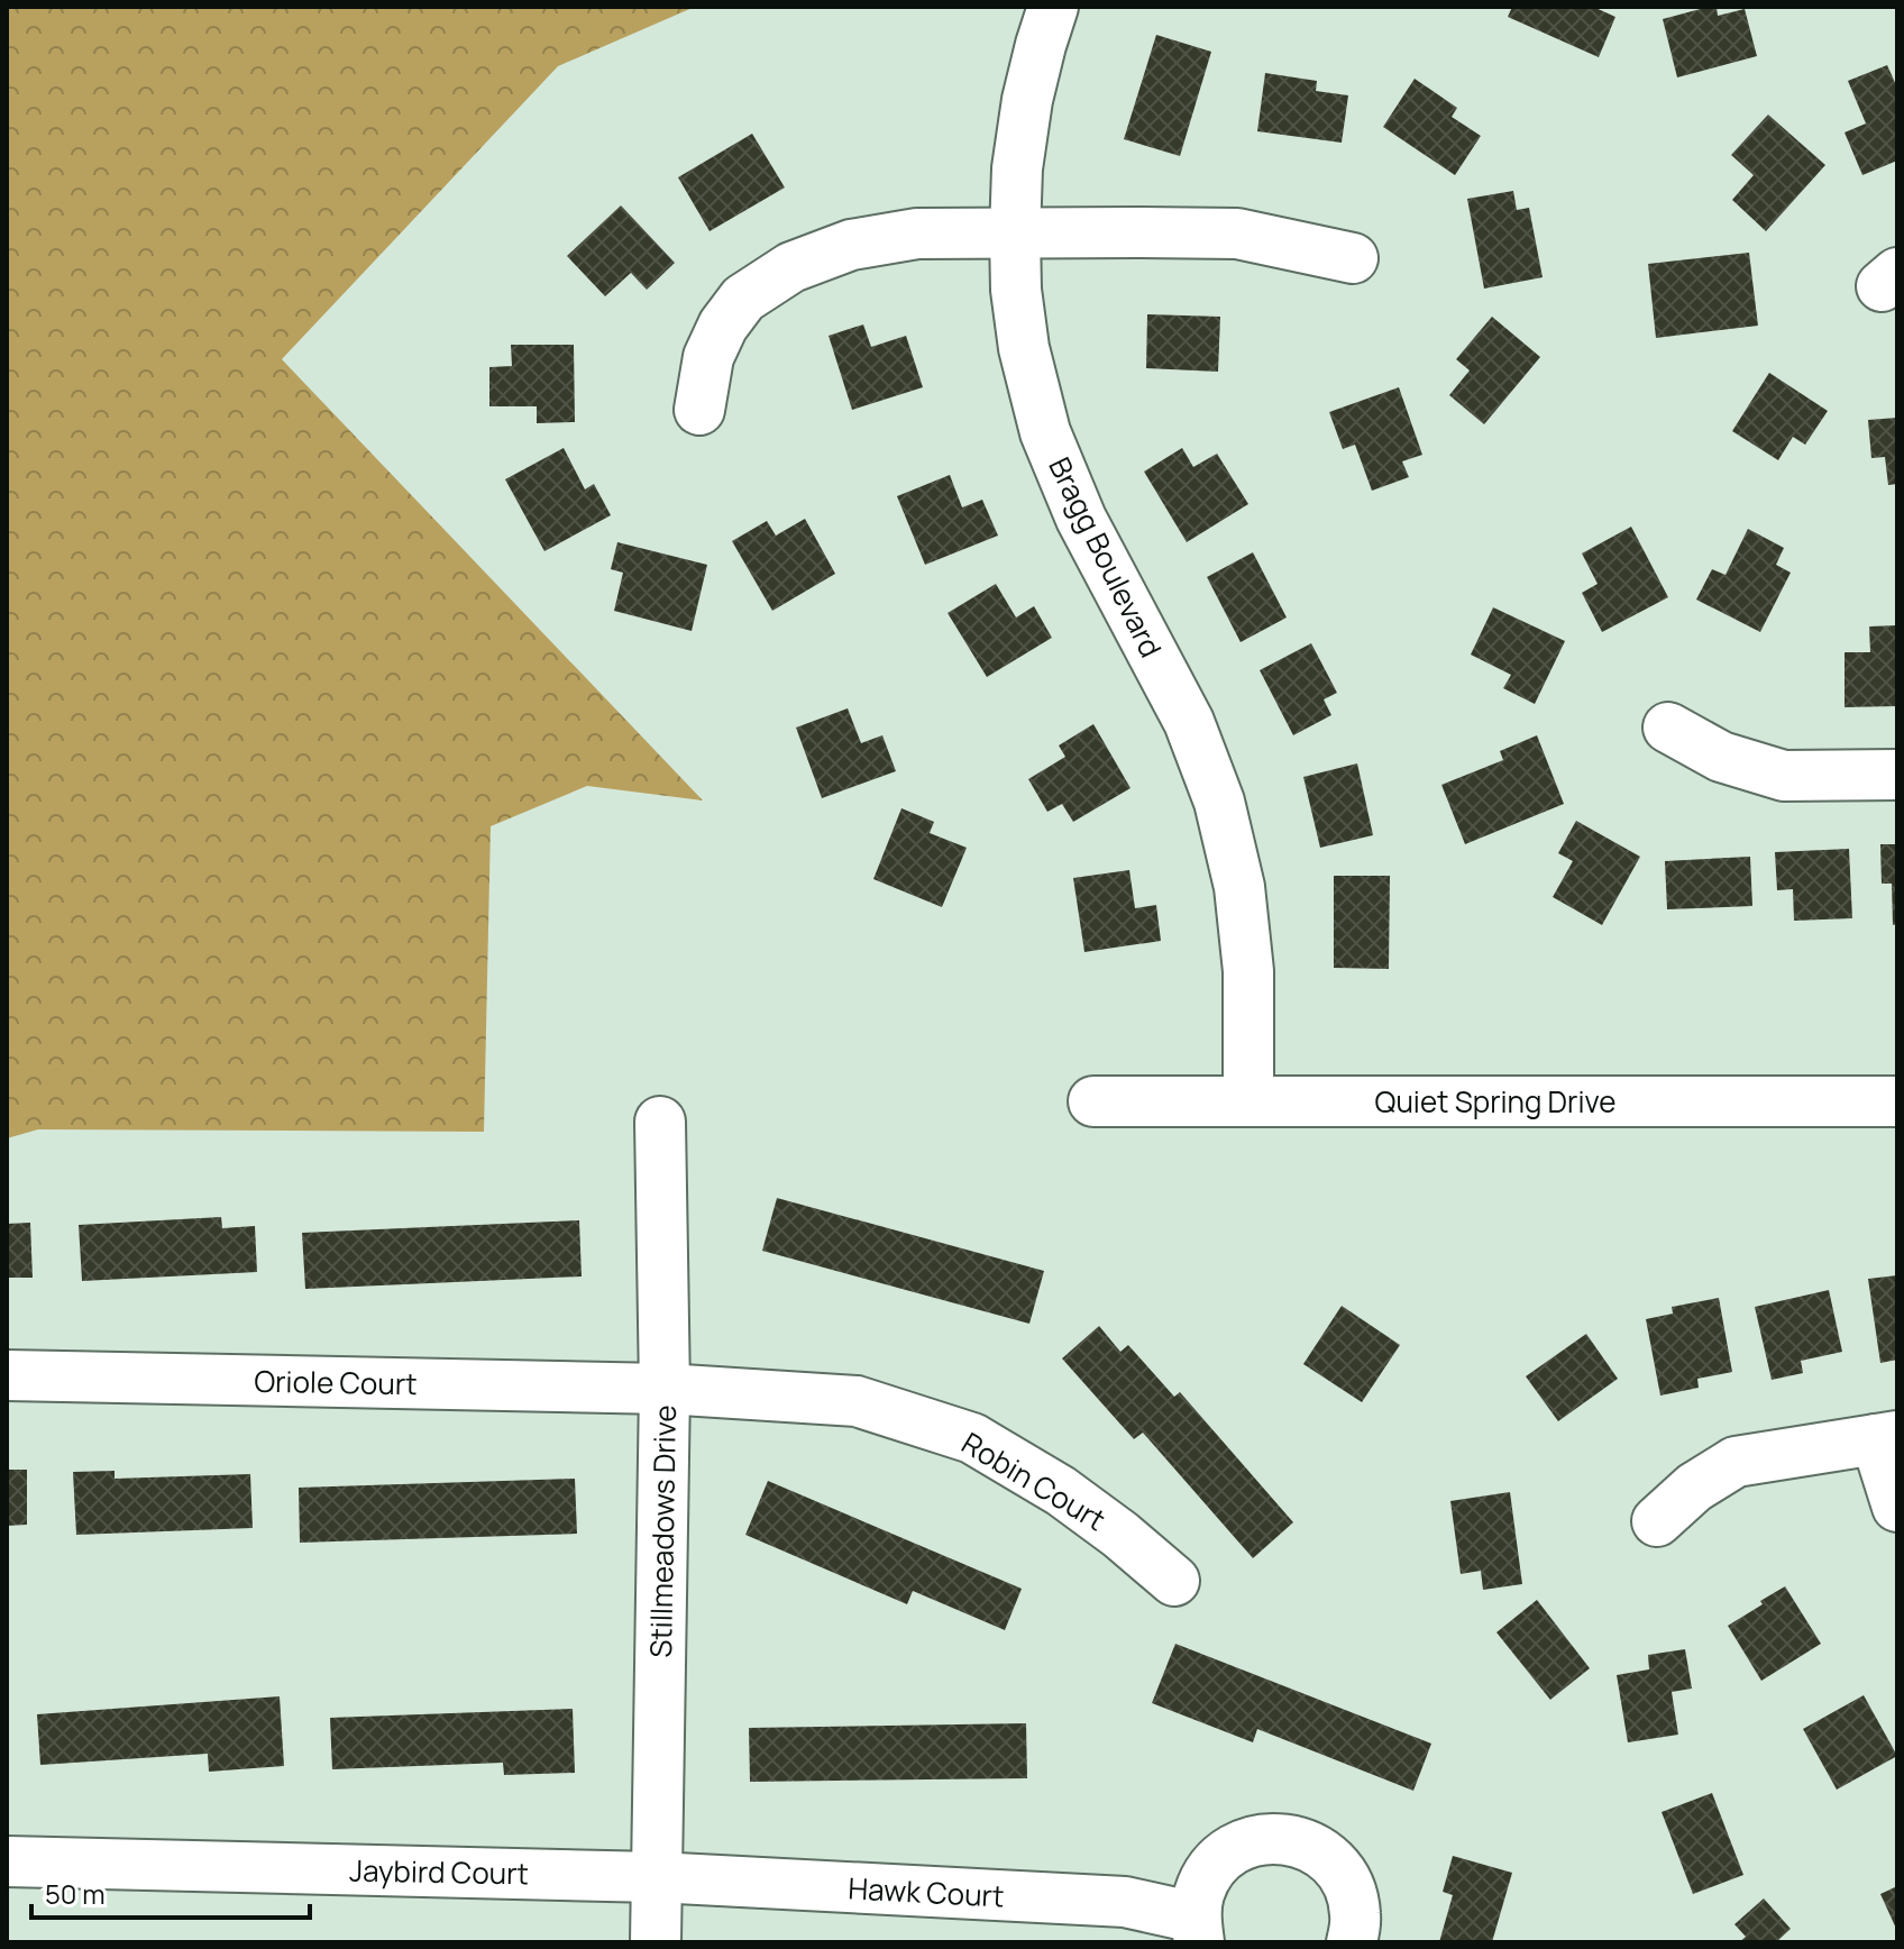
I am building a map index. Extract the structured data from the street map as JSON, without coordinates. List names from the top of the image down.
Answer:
{
  "streets": {
    "street": [
      "Bragg Boulevard",
      "Quiet Spring Drive",
      "Oriole Court",
      "Robin Court",
      "Stillmeadows Drive",
      "Jaybird Court",
      "Hawk Court"
    ]
  },
  "crossings": [
    ["Bragg Boulevard", "Quiet Spring Drive"],
    ["Oriole Court", "Robin Court"],
    ["Oriole Court", "Stillmeadows Drive"],
    ["Robin Court", "Stillmeadows Drive"],
    ["Stillmeadows Drive", "Jaybird Court"],
    ["Stillmeadows Drive", "Hawk Court"],
    ["Jaybird Court", "Hawk Court"]
  ],
  "scale_bar": "50 m"
}
